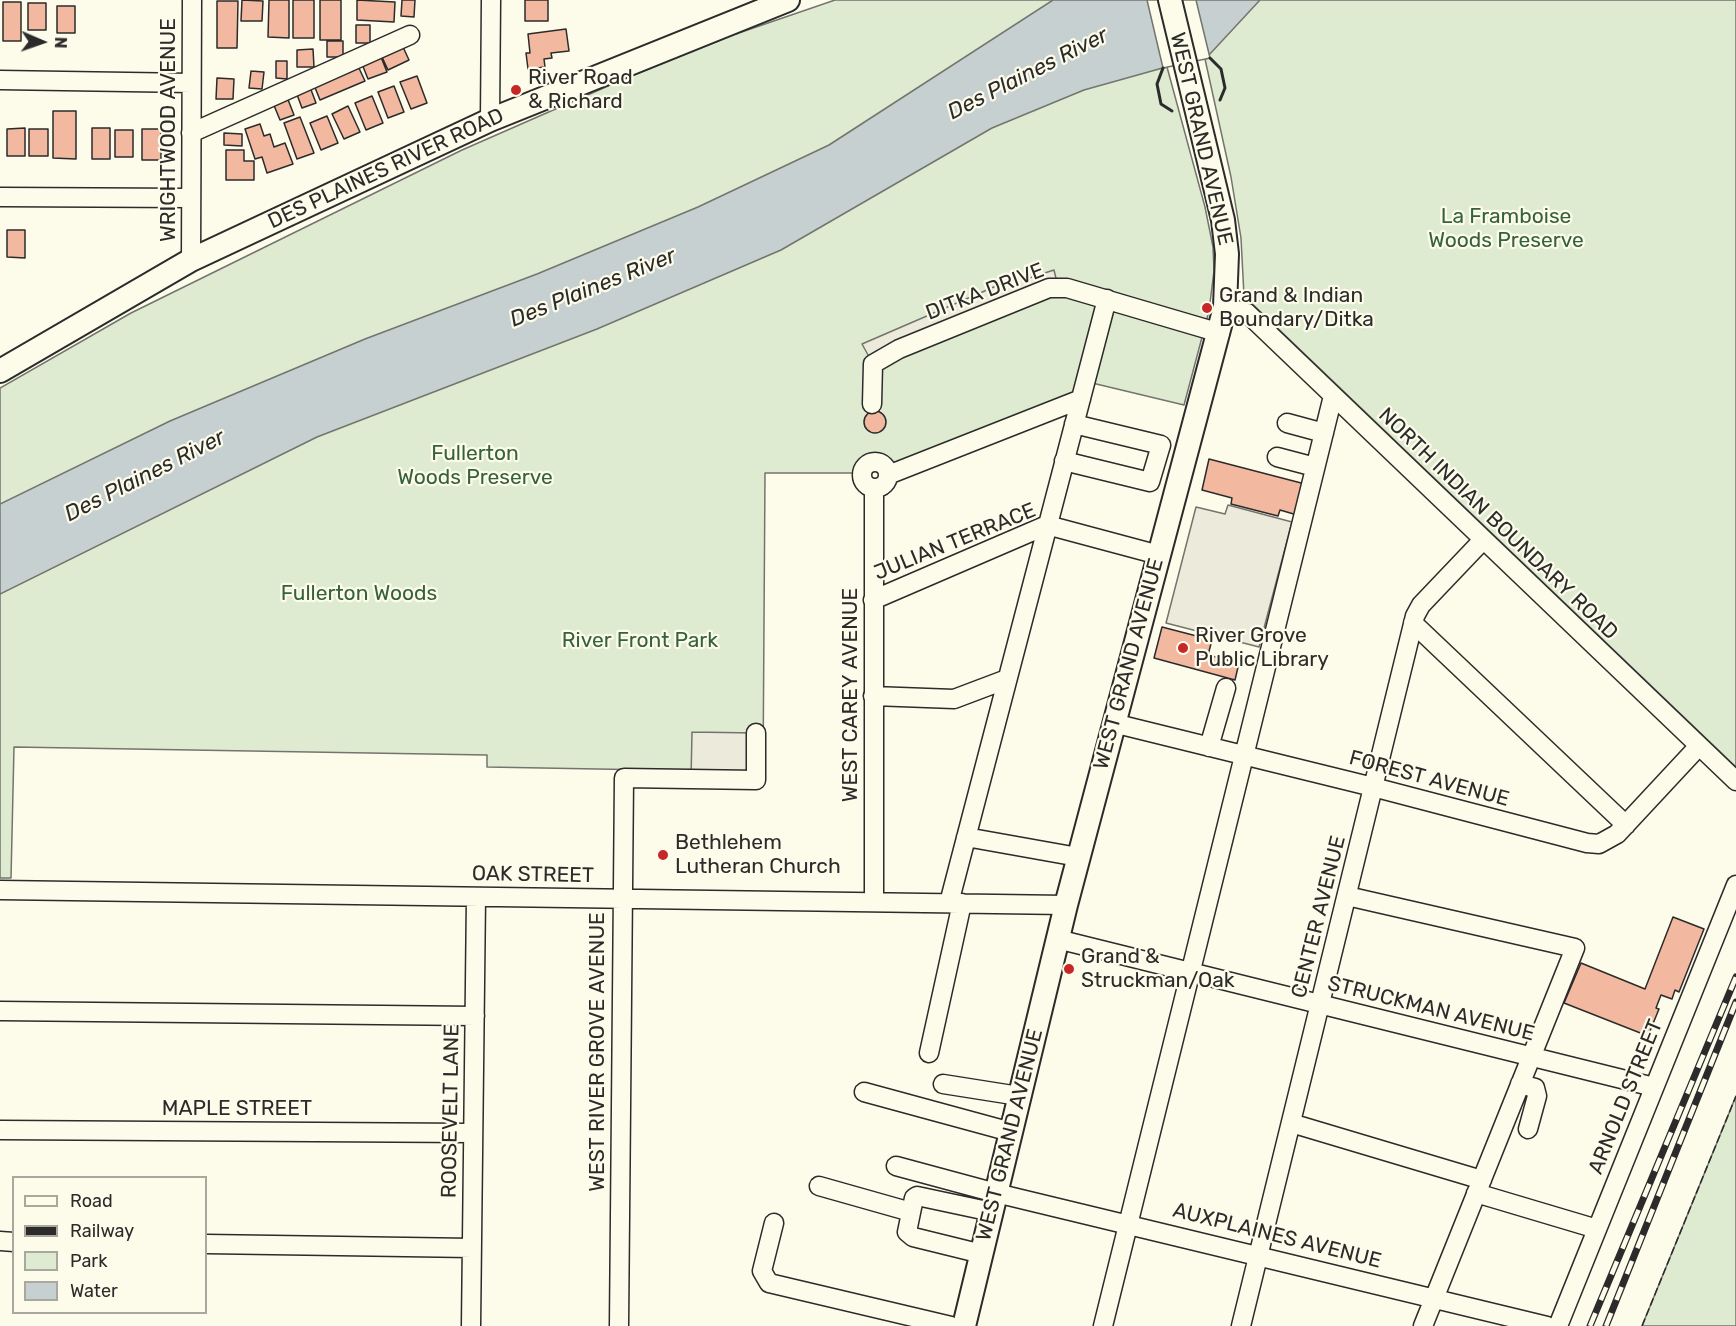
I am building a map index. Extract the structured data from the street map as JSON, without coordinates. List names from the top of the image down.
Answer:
{
  "streets": {
    "main road": ["WEST GRAND AVENUE", "DES PLAINES RIVER ROAD"],
    "street": [
      "WRIGHTWOOD AVENUE",
      "DITKA DRIVE",
      "NORTH INDIAN BOUNDARY ROAD",
      "JULIAN TERRACE",
      "WEST CAREY AVENUE",
      "FOREST AVENUE",
      "OAK STREET",
      "CENTER AVENUE",
      "STRUCKMAN AVENUE",
      "WEST RIVER GROVE AVENUE",
      "ARNOLD STREET",
      "MAPLE STREET",
      "ROOSEVELT LANE",
      "AUXPLAINES AVENUE"
    ]
  },
  "crossings": [
    ["WRIGHTWOOD AVENUE", "DES PLAINES RIVER ROAD"],
    ["WEST GRAND AVENUE", "DITKA DRIVE"],
    ["WEST GRAND AVENUE", "NORTH INDIAN BOUNDARY ROAD"],
    ["WEST GRAND AVENUE", "JULIAN TERRACE"],
    ["WEST GRAND AVENUE", "FOREST AVENUE"],
    ["WEST GRAND AVENUE", "OAK STREET"],
    ["WEST GRAND AVENUE", "STRUCKMAN AVENUE"],
    ["WEST GRAND AVENUE", "AUXPLAINES AVENUE"],
    ["NORTH INDIAN BOUNDARY ROAD", "FOREST AVENUE"],
    ["NORTH INDIAN BOUNDARY ROAD", "CENTER AVENUE"],
    ["JULIAN TERRACE", "WEST CAREY AVENUE"],
    ["WEST CAREY AVENUE", "OAK STREET"],
    ["FOREST AVENUE", "CENTER AVENUE"],
    ["OAK STREET", "WEST RIVER GROVE AVENUE"],
    ["OAK STREET", "ROOSEVELT LANE"],
    ["CENTER AVENUE", "STRUCKMAN AVENUE"],
    ["CENTER AVENUE", "AUXPLAINES AVENUE"],
    ["STRUCKMAN AVENUE", "ARNOLD STREET"],
    ["MAPLE STREET", "ROOSEVELT LANE"]
  ],
  "water": ["Des Plaines River"],
  "parks": [
    "La Framboise Woods Preserve",
    "Fullerton Woods Preserve",
    "Fullerton Woods",
    "River Front Park"
  ],
  "places": [
    "River Road & Richard",
    "Grand & Indian Boundary/Ditka",
    "River Grove Public Library",
    "Bethlehem Lutheran Church",
    "Grand & Struckman/Oak"
  ],
  "legend": [
    "Road",
    "Railway",
    "Park",
    "Water"
  ],
  "north": "right"
}
